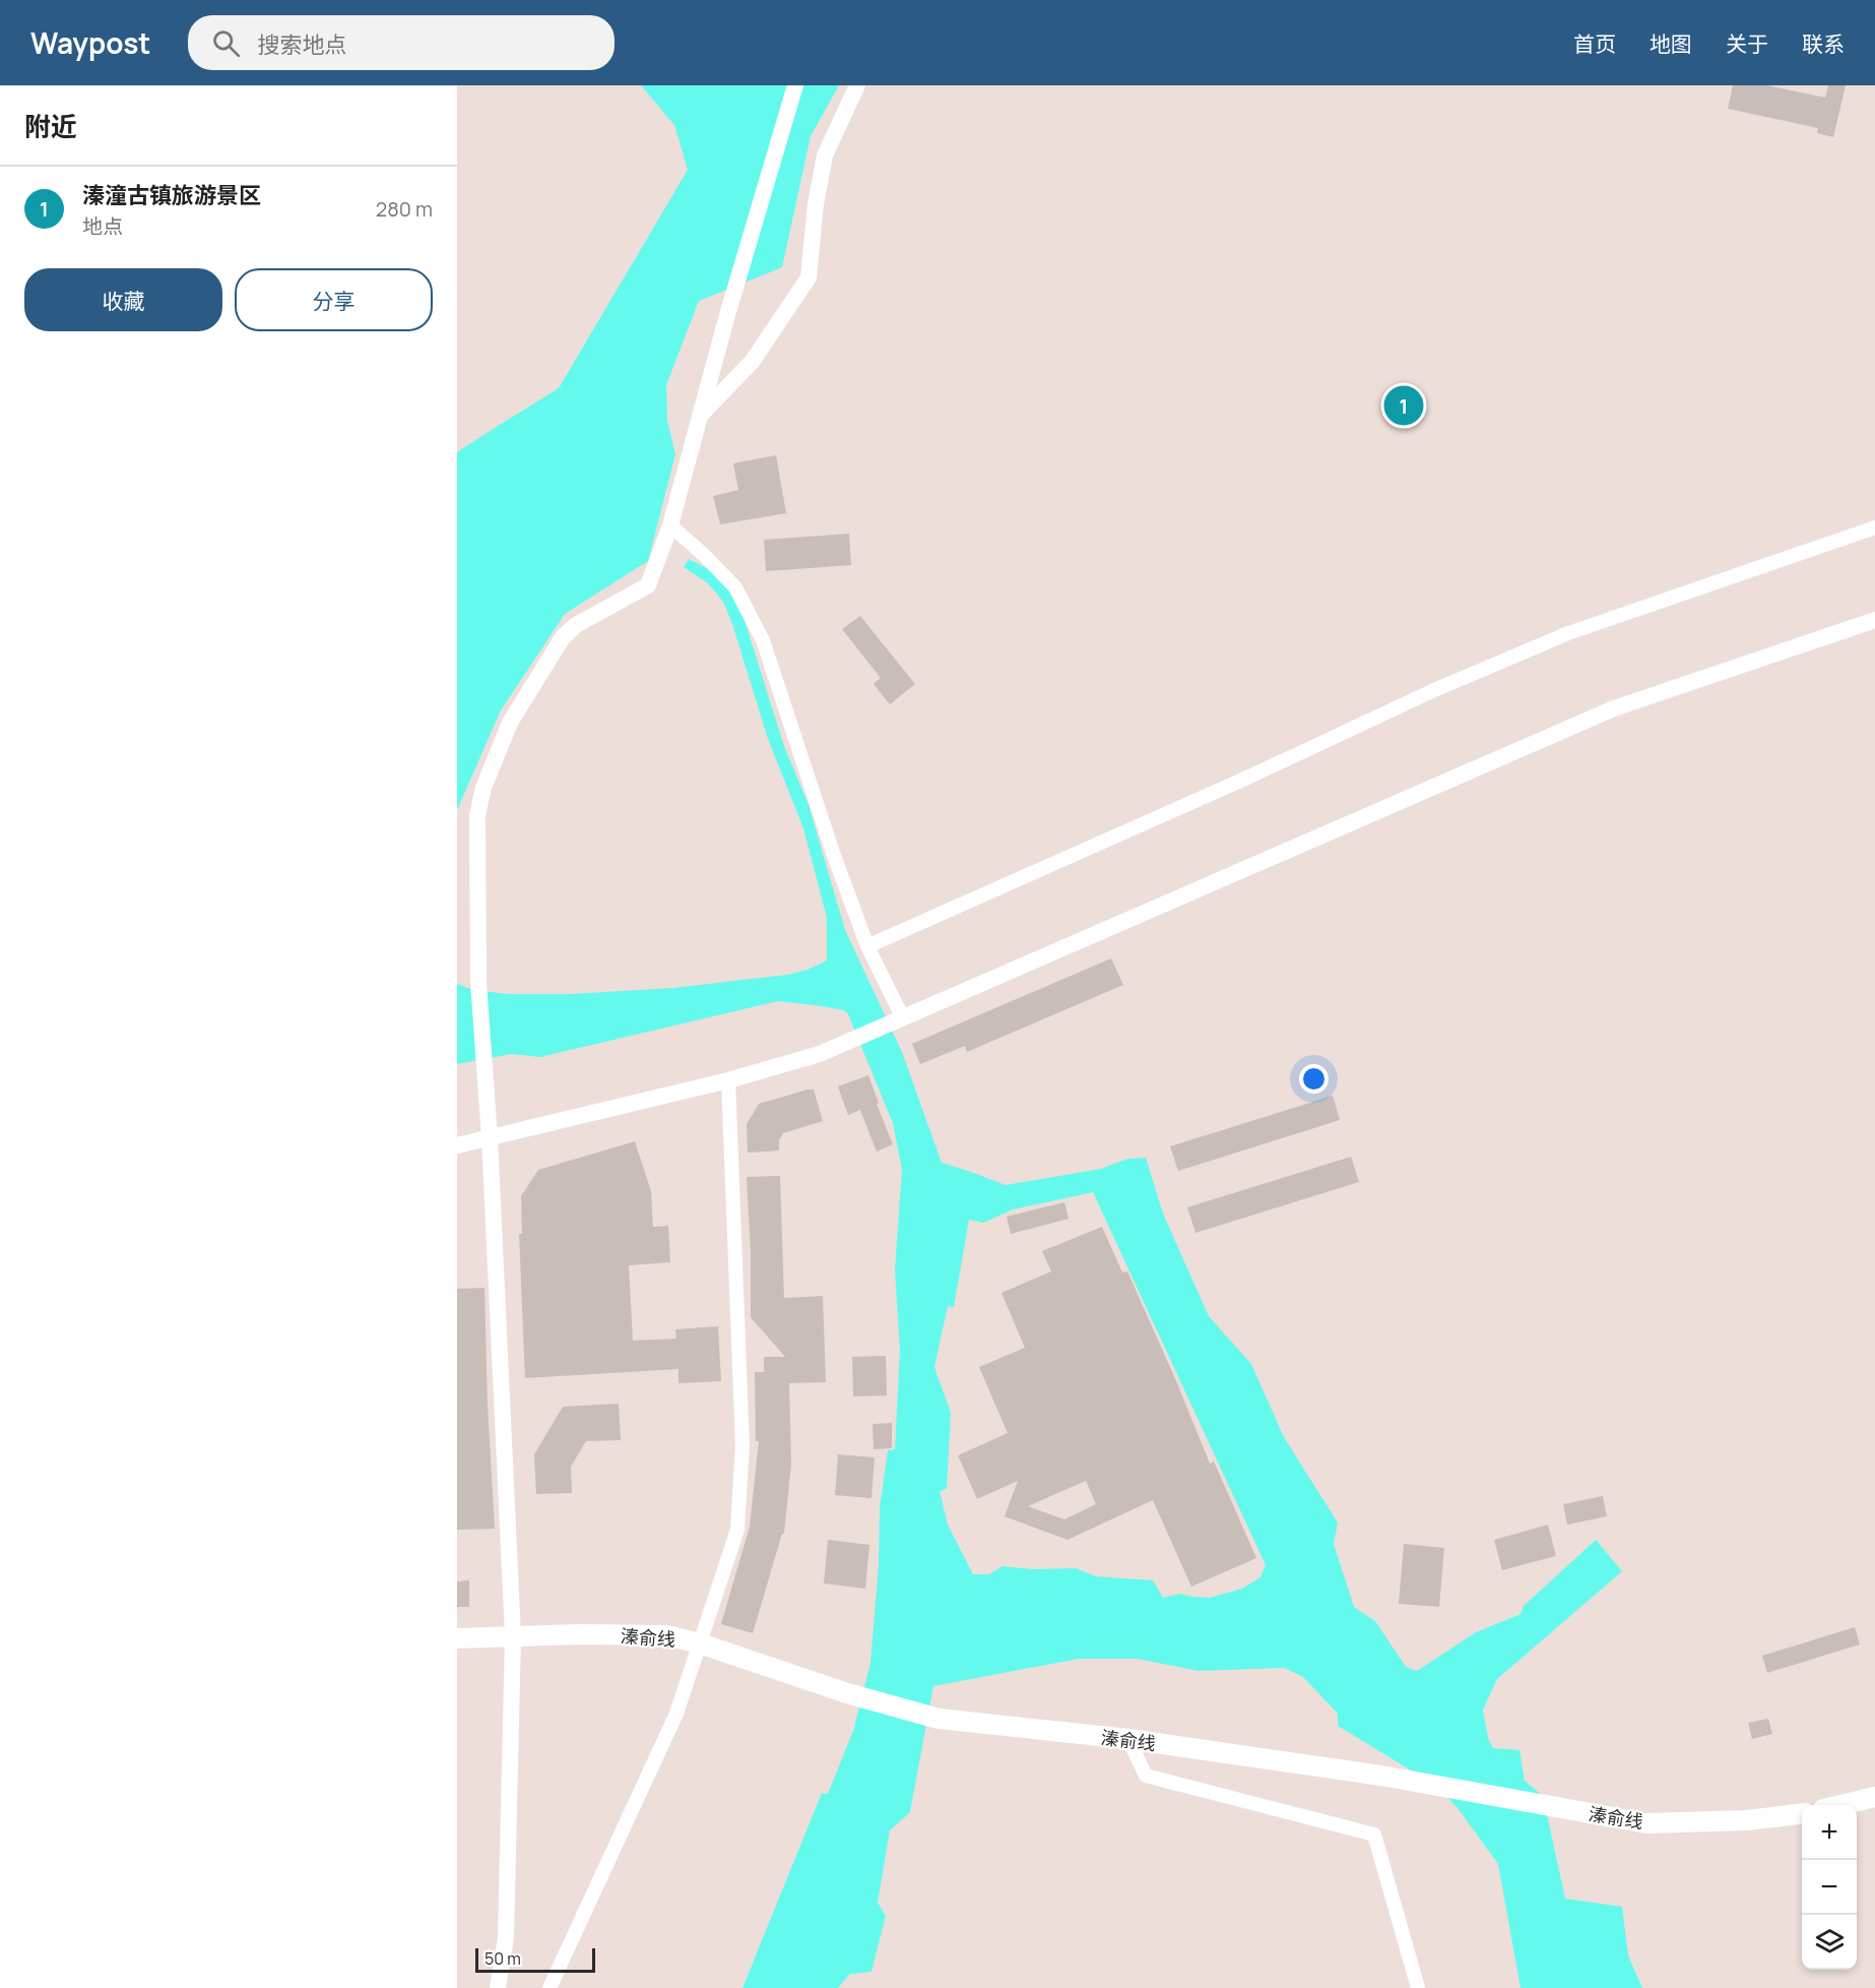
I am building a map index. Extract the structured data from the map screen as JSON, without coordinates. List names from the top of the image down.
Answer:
{
  "streets": {
    "main road": ["溱俞线"]
  },
  "scale_bar": "50 m",
  "page": {
    "header": "Waypost",
    "search": "搜索地点",
    "nav": [
      "首页",
      "地图",
      "关于",
      "联系"
    ],
    "heading": "附近",
    "list": [
      {
        "mark": "1",
        "name": "溱潼古镇旅游景区",
        "note": "地点",
        "value": "280 m"
      }
    ],
    "buttons": ["收藏", "分享"],
    "pins": "1",
    "map_buttons": ["+", "−"],
    "scale": "50 m"
  }
}
